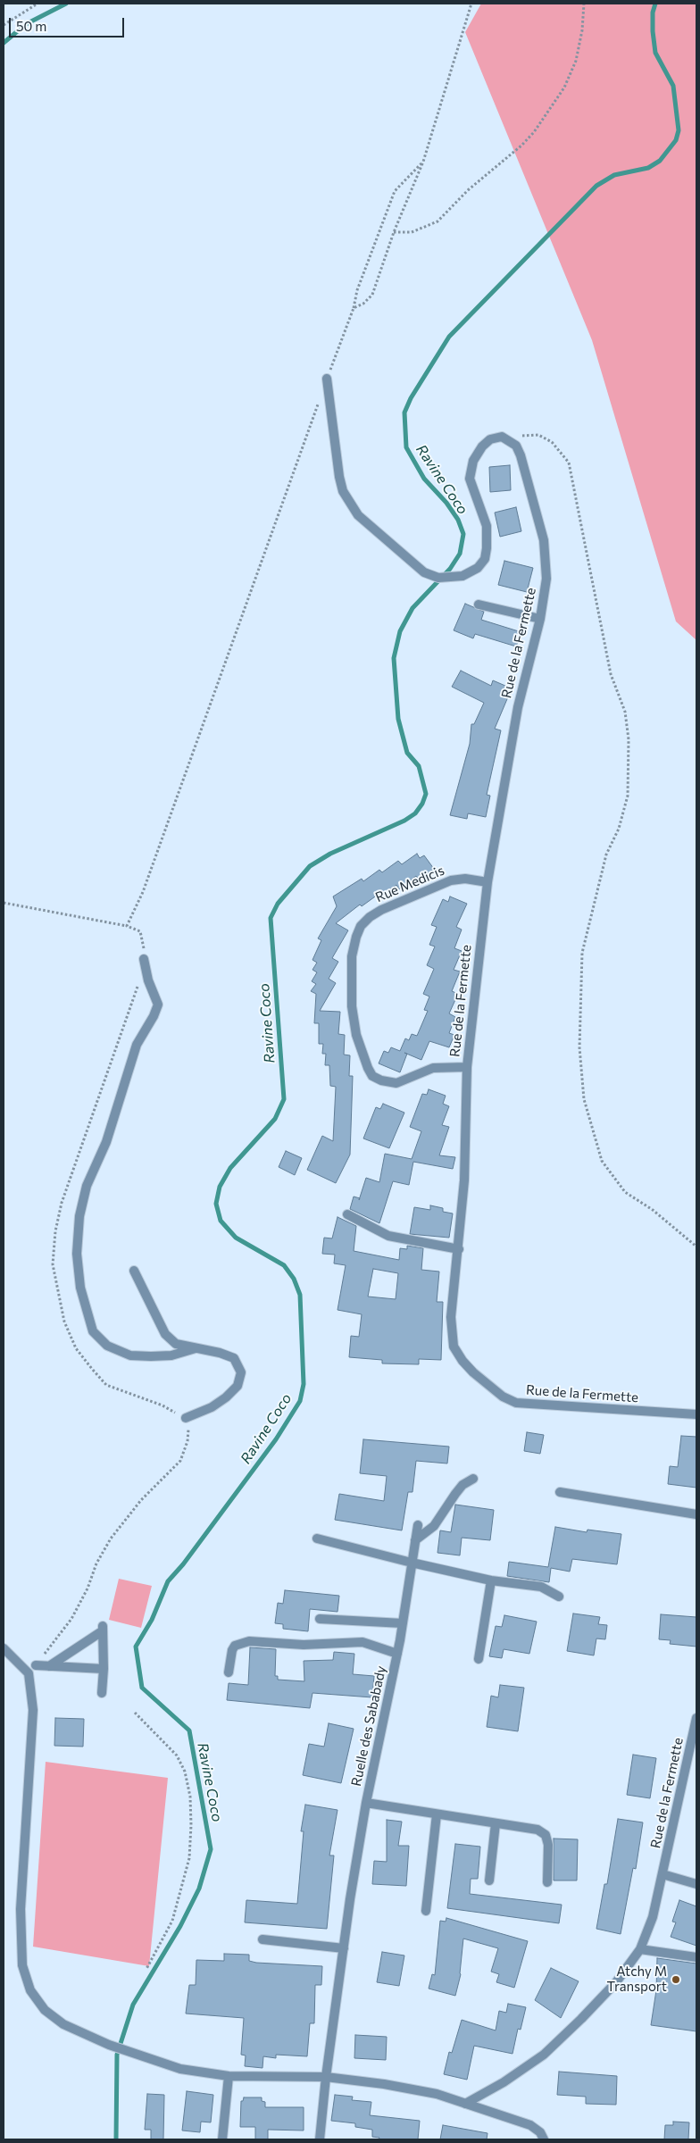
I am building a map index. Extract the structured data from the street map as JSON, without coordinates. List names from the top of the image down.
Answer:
{
  "streets": {
    "street": ["Rue de la Fermette", "Rue Medicis", "Ruelle des Sababady"]
  },
  "crossings": [
    ["Rue de la Fermette", "Rue Medicis"]
  ],
  "water": ["Ravine Coco"],
  "places": ["Atchy M Transport"],
  "scale_bar": "50 m"
}
